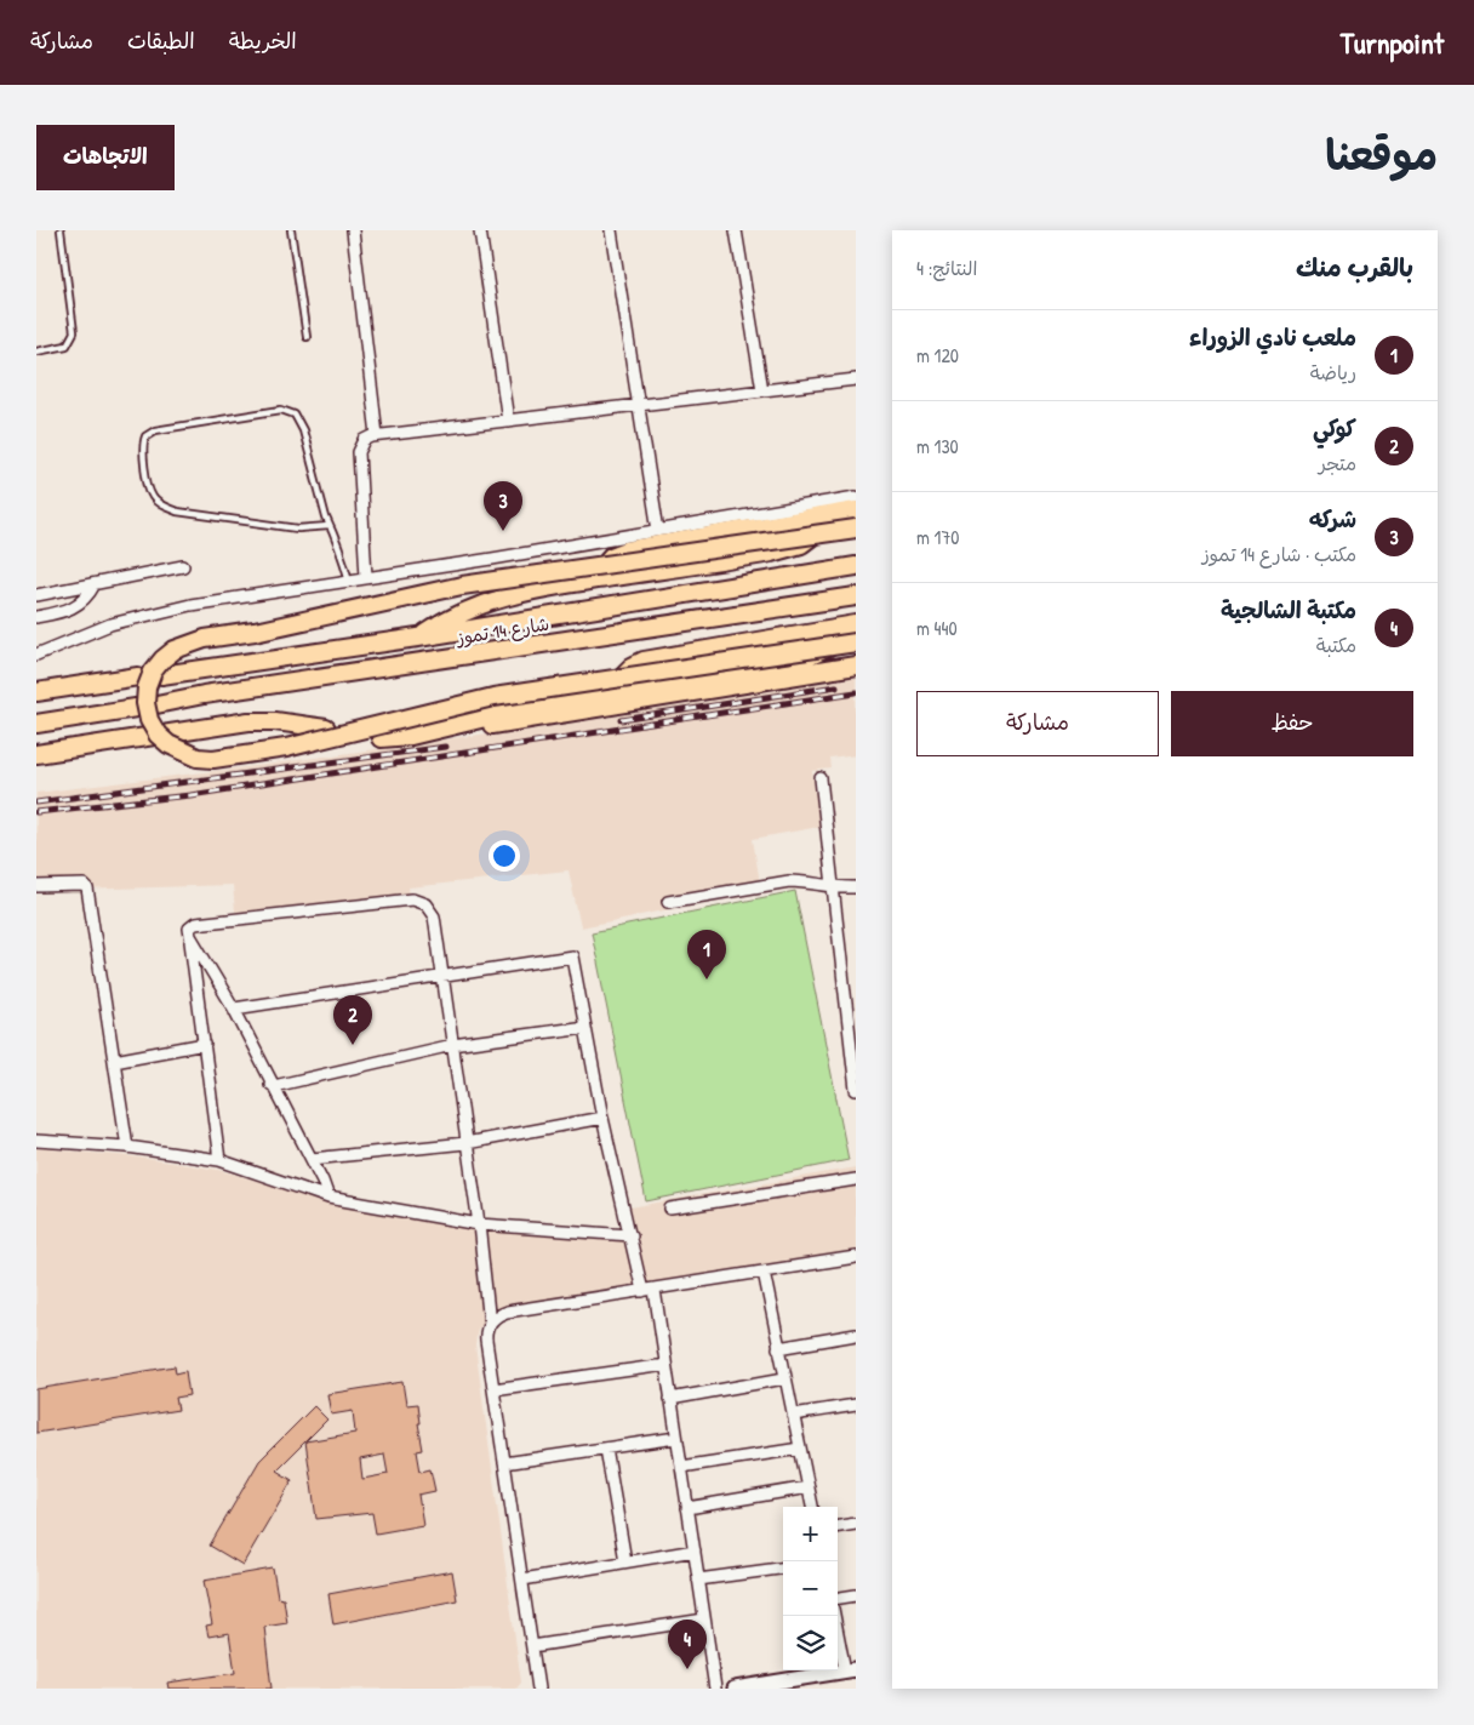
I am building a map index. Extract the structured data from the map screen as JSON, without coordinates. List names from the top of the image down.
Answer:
{
  "streets": {
    "main road": ["شارع 14 تموز"]
  },
  "page": {
    "header": "Turnpoint",
    "nav": ["الخريطة", "الطبقات", "مشاركة"],
    "title": "موقعنا",
    "buttons": [
      "الاتجاهات",
      ["حفظ", "مشاركة"]
    ],
    "heading": ["بالقرب منك", "النتائج: 4"],
    "list": [
      {
        "mark": "1",
        "name": "ملعب نادي الزوراء",
        "note": "رياضة",
        "value": "120 m"
      },
      {
        "mark": "2",
        "name": "كوكي",
        "note": "متجر",
        "value": "130 m"
      },
      {
        "mark": "3",
        "name": "شركه",
        "note": "مكتب · شارع 14 تموز",
        "value": "170 m"
      },
      {
        "mark": "4",
        "name": "مكتبة الشالجية",
        "note": "مكتبة",
        "value": "440 m"
      }
    ],
    "pins": [
      "3",
      "1",
      "2",
      "4"
    ],
    "map_buttons": ["+", "−"]
  }
}
